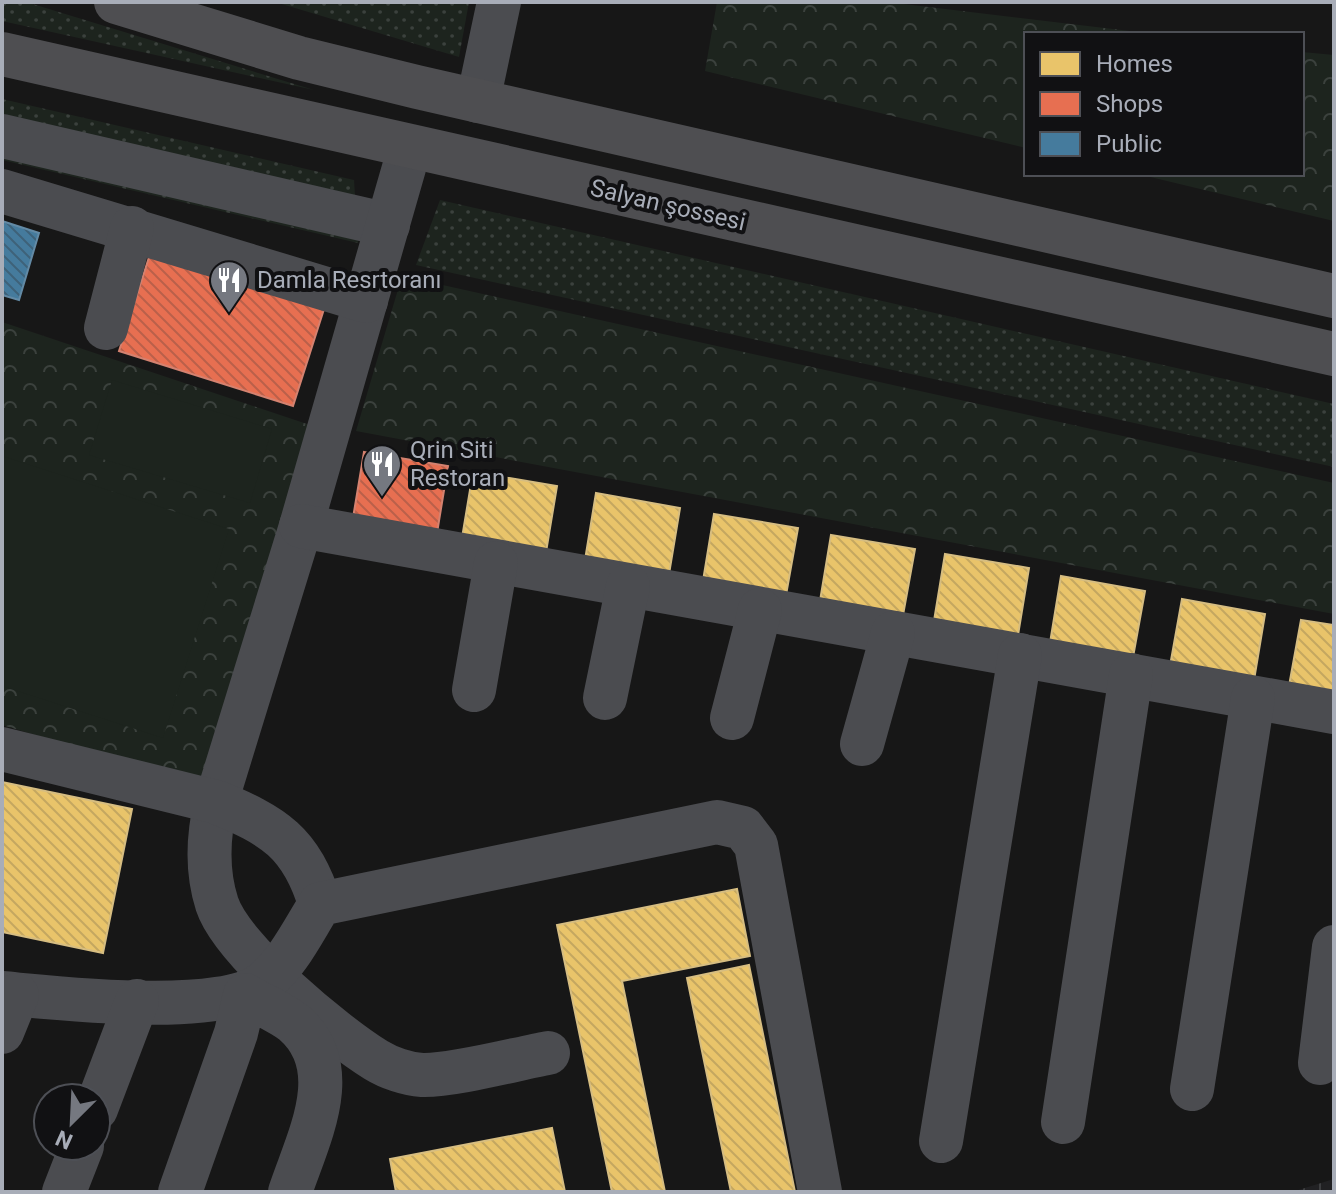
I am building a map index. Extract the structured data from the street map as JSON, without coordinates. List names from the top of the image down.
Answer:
{
  "streets": {
    "highway": ["Salyan şossesi"]
  },
  "places": {
    "restaurant": ["Damla Resrtoranı", "Qrin Siti Restoran"]
  },
  "legend": ["Homes", "Shops", "Public"],
  "north": "bottom left"
}
